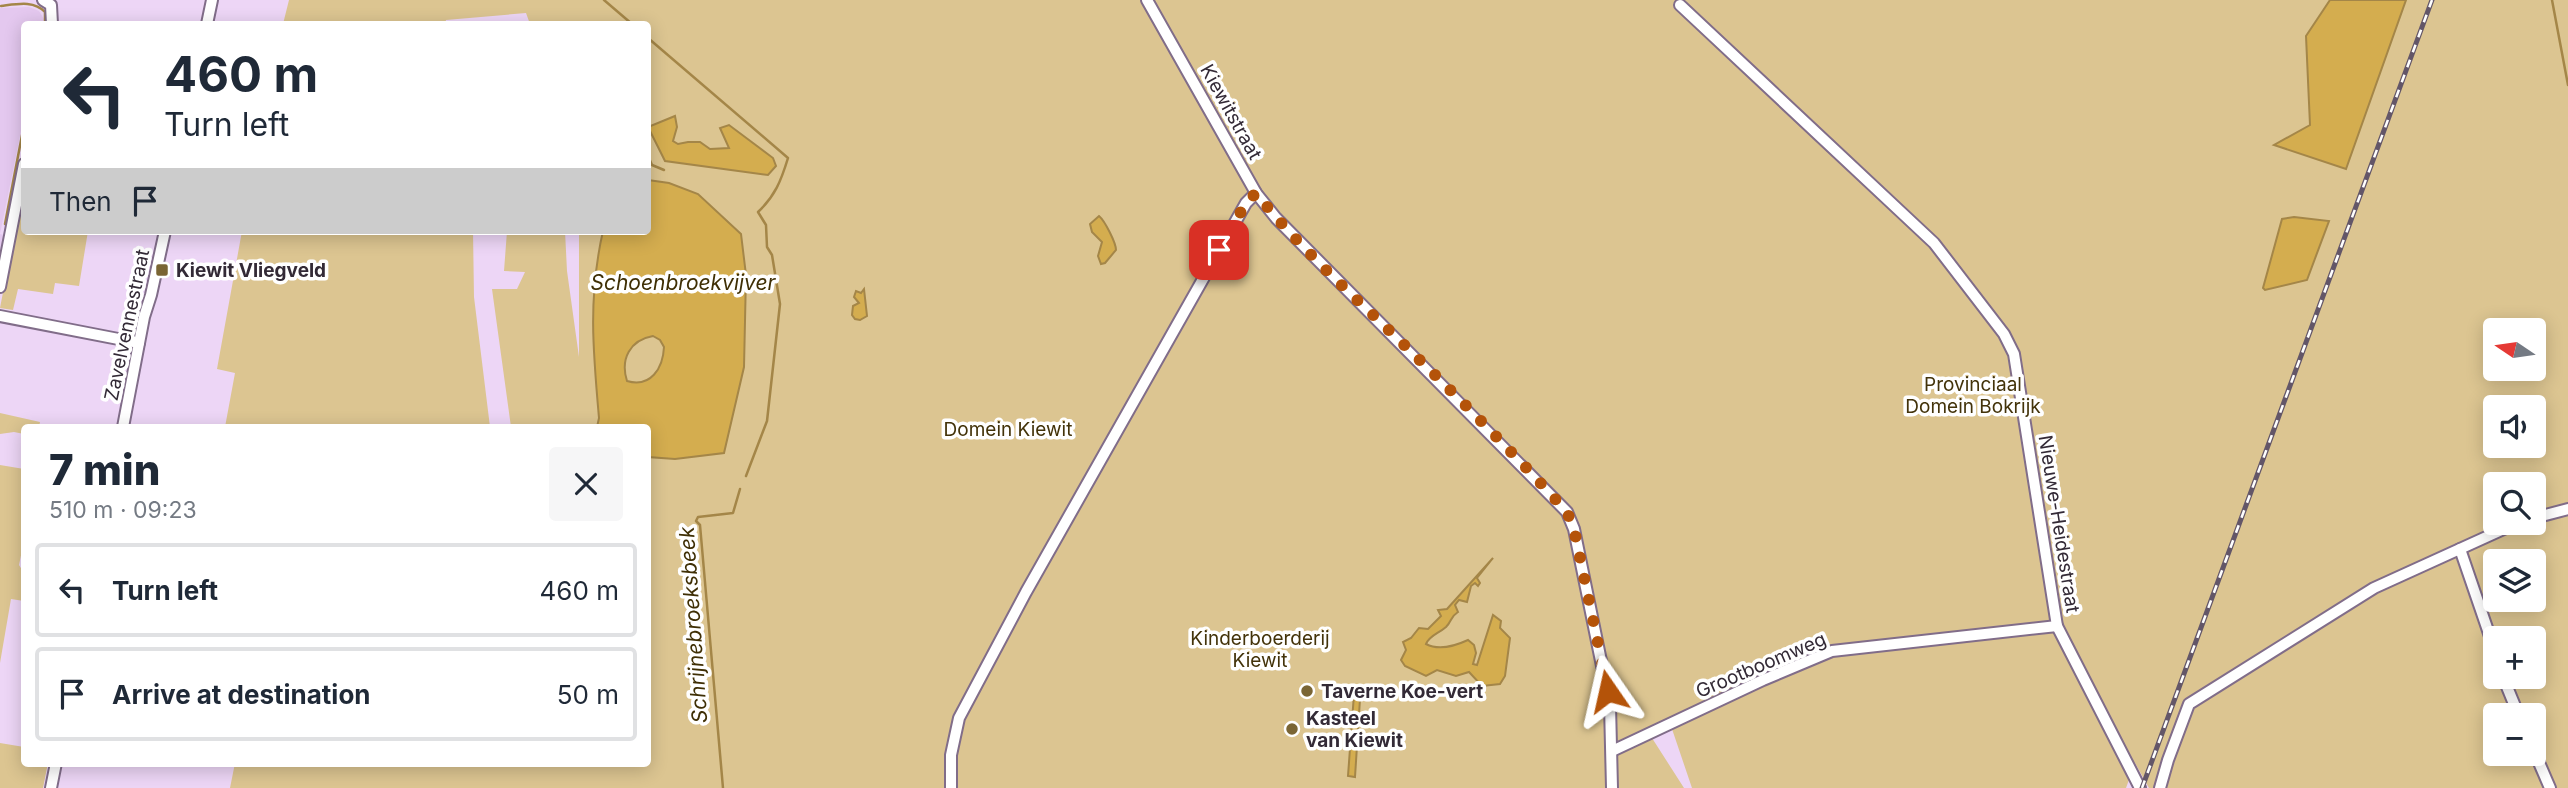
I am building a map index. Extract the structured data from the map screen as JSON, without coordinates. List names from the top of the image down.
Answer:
{
  "streets": {
    "street": [
      "Kiewitstraat",
      "Zavelvennestraat",
      "Nieuwe-Heidestraat",
      "Grootboomweg"
    ]
  },
  "crossings": [
    ["Kiewitstraat", "Grootboomweg"],
    ["Nieuwe-Heidestraat", "Grootboomweg"]
  ],
  "water": ["Schoenbroekvijver", "Schrijnebroeksbeek"],
  "parks": ["Provinciaal Domein Bokrijk", "Domein Kiewit", "Kinderboerderij Kiewit"],
  "places": {
    "transit": ["Kiewit Vliegveld"],
    "other": ["Taverne Koe-vert", "Kasteel van Kiewit"]
  },
  "north": "left",
  "page": {
    "turn": ["460 m", "Turn left"],
    "then": "Then",
    "map_buttons": ["+", "−"],
    "heading": ["7 min", "510 m · 09:23"],
    "list": [
      {
        "name": "Turn left",
        "value": "460 m"
      },
      {
        "name": "Arrive at destination",
        "value": "50 m"
      }
    ]
  }
}
